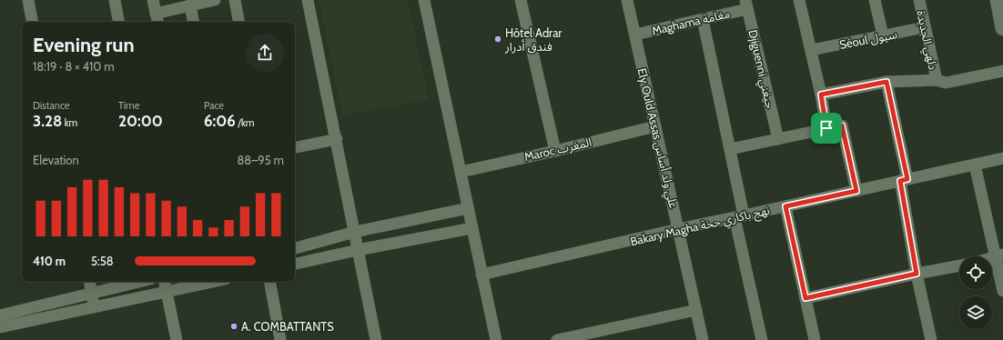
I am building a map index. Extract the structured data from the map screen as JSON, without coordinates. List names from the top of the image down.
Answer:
{
  "streets": {
    "street": [
      "Maghama مغامة",
      "Séoul سيول",
      "دلهي الجديدة",
      "Djiguenni جيغني",
      "Ely Ould Assas علي ولد أساس",
      "Maroc المغرب",
      "Bakary Magha نهج باكاري حخة"
    ]
  },
  "crossings": [
    ["Maghama مغامة", "Djiguenni جيغني"],
    ["Maghama مغامة", "Ely Ould Assas علي ولد أساس"],
    ["Séoul سيول", "دلهي الجديدة"],
    ["Ely Ould Assas علي ولد أساس", "Maroc المغرب"],
    ["Ely Ould Assas علي ولد أساس", "Bakary Magha نهج باكاري حخة"]
  ],
  "places": ["Hôtel Adrar فندق أدرار", "A. COMBATTANTS"],
  "page": {
    "heading": ["Evening run", "18:19 · 8 × 410 m"],
    "stats": [
      ["Distance", "3.28 km"],
      ["Time", "20:00"],
      ["Pace", "6:06 /km"]
    ],
    "chart": ["Elevation", "88–95 m"],
    "list": [
      {
        "name": "410 m",
        "note": "5:58"
      }
    ]
  }
}
